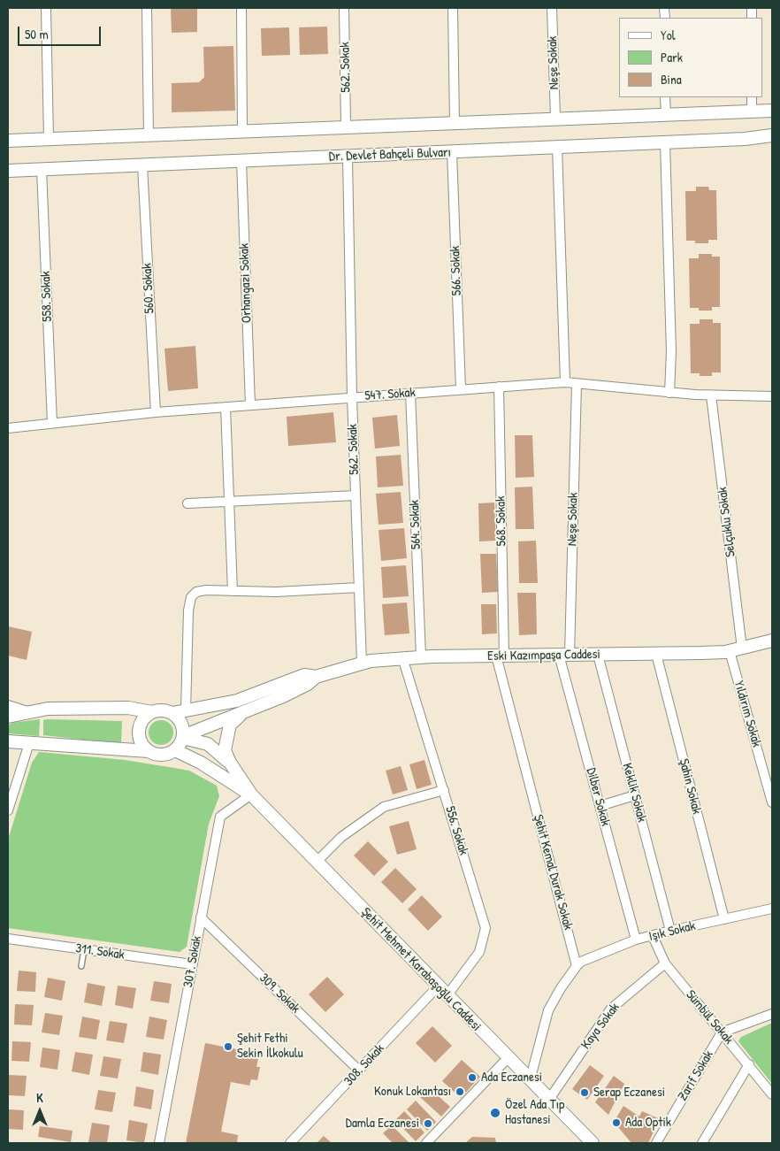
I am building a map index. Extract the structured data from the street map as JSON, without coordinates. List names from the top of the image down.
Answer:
{
  "streets": {
    "street": [
      "Neşe Sokak",
      "562. Sokak",
      "Dr. Devlet Bahçeli Bulvarı",
      "566. Sokak",
      "Orhangazi Sokak",
      "560. Sokak",
      "558. Sokak",
      "547. Sokak",
      "568. Sokak",
      "Selçuklu Sokak",
      "564. Sokak",
      "Eski Kazımpaşa Caddesi",
      "Yıldırım Sokak",
      "Şahin Sokak",
      "Keklik Sokak",
      "Dilber Sokak",
      "556. Sokak",
      "Şehit Kemal Durak Sokak",
      "Işık Sokak",
      "311. Sokak",
      "307. Sokak",
      "Şehit Mehmet Karabaşoğlu Caddesi",
      "309. Sokak",
      "Sümbül Sokak",
      "Kaya Sokak",
      "308. Sokak",
      "Zarif Sokak"
    ]
  },
  "crossings": [
    ["Neşe Sokak", "547. Sokak"],
    ["Neşe Sokak", "Eski Kazımpaşa Caddesi"],
    ["Neşe Sokak", "Dilber Sokak"],
    ["562. Sokak", "Dr. Devlet Bahçeli Bulvarı"],
    ["562. Sokak", "547. Sokak"],
    ["562. Sokak", "Eski Kazımpaşa Caddesi"],
    ["Dr. Devlet Bahçeli Bulvarı", "566. Sokak"],
    ["Dr. Devlet Bahçeli Bulvarı", "Orhangazi Sokak"],
    ["Dr. Devlet Bahçeli Bulvarı", "560. Sokak"],
    ["Dr. Devlet Bahçeli Bulvarı", "558. Sokak"],
    ["566. Sokak", "547. Sokak"],
    ["Orhangazi Sokak", "547. Sokak"],
    ["560. Sokak", "547. Sokak"],
    ["558. Sokak", "547. Sokak"],
    ["547. Sokak", "568. Sokak"],
    ["547. Sokak", "Selçuklu Sokak"],
    ["547. Sokak", "564. Sokak"],
    ["568. Sokak", "Eski Kazımpaşa Caddesi"],
    ["568. Sokak", "Şehit Kemal Durak Sokak"],
    ["Selçuklu Sokak", "Eski Kazımpaşa Caddesi"],
    ["Selçuklu Sokak", "Yıldırım Sokak"],
    ["564. Sokak", "Eski Kazımpaşa Caddesi"],
    ["Eski Kazımpaşa Caddesi", "Yıldırım Sokak"],
    ["Eski Kazımpaşa Caddesi", "Şahin Sokak"],
    ["Eski Kazımpaşa Caddesi", "Keklik Sokak"],
    ["Eski Kazımpaşa Caddesi", "Dilber Sokak"],
    ["Eski Kazımpaşa Caddesi", "556. Sokak"],
    ["Eski Kazımpaşa Caddesi", "Şehit Kemal Durak Sokak"],
    ["Eski Kazımpaşa Caddesi", "Şehit Mehmet Karabaşoğlu Caddesi"],
    ["Şahin Sokak", "Işık Sokak"],
    ["Keklik Sokak", "Işık Sokak"],
    ["Dilber Sokak", "Işık Sokak"],
    ["556. Sokak", "Şehit Mehmet Karabaşoğlu Caddesi"],
    ["556. Sokak", "308. Sokak"],
    ["Şehit Kemal Durak Sokak", "Işık Sokak"],
    ["Işık Sokak", "Sümbül Sokak"],
    ["311. Sokak", "307. Sokak"],
    ["307. Sokak", "Şehit Mehmet Karabaşoğlu Caddesi"],
    ["307. Sokak", "309. Sokak"],
    ["Şehit Mehmet Karabaşoğlu Caddesi", "Kaya Sokak"],
    ["Şehit Mehmet Karabaşoğlu Caddesi", "308. Sokak"],
    ["309. Sokak", "308. Sokak"],
    ["Sümbül Sokak", "Kaya Sokak"],
    ["Sümbül Sokak", "Zarif Sokak"]
  ],
  "places": [
    "Şehit Fethi Sekin İlkokulu",
    "Ada Eczanesi",
    "Konuk Lokantası",
    "Serap Eczanesi",
    "Özel Ada Tıp Hastanesi",
    "Ada Optik",
    "Damla Eczanesi"
  ],
  "legend": ["Yol", "Park", "Bina"],
  "scale_bar": "50 m",
  "north": "top"
}
